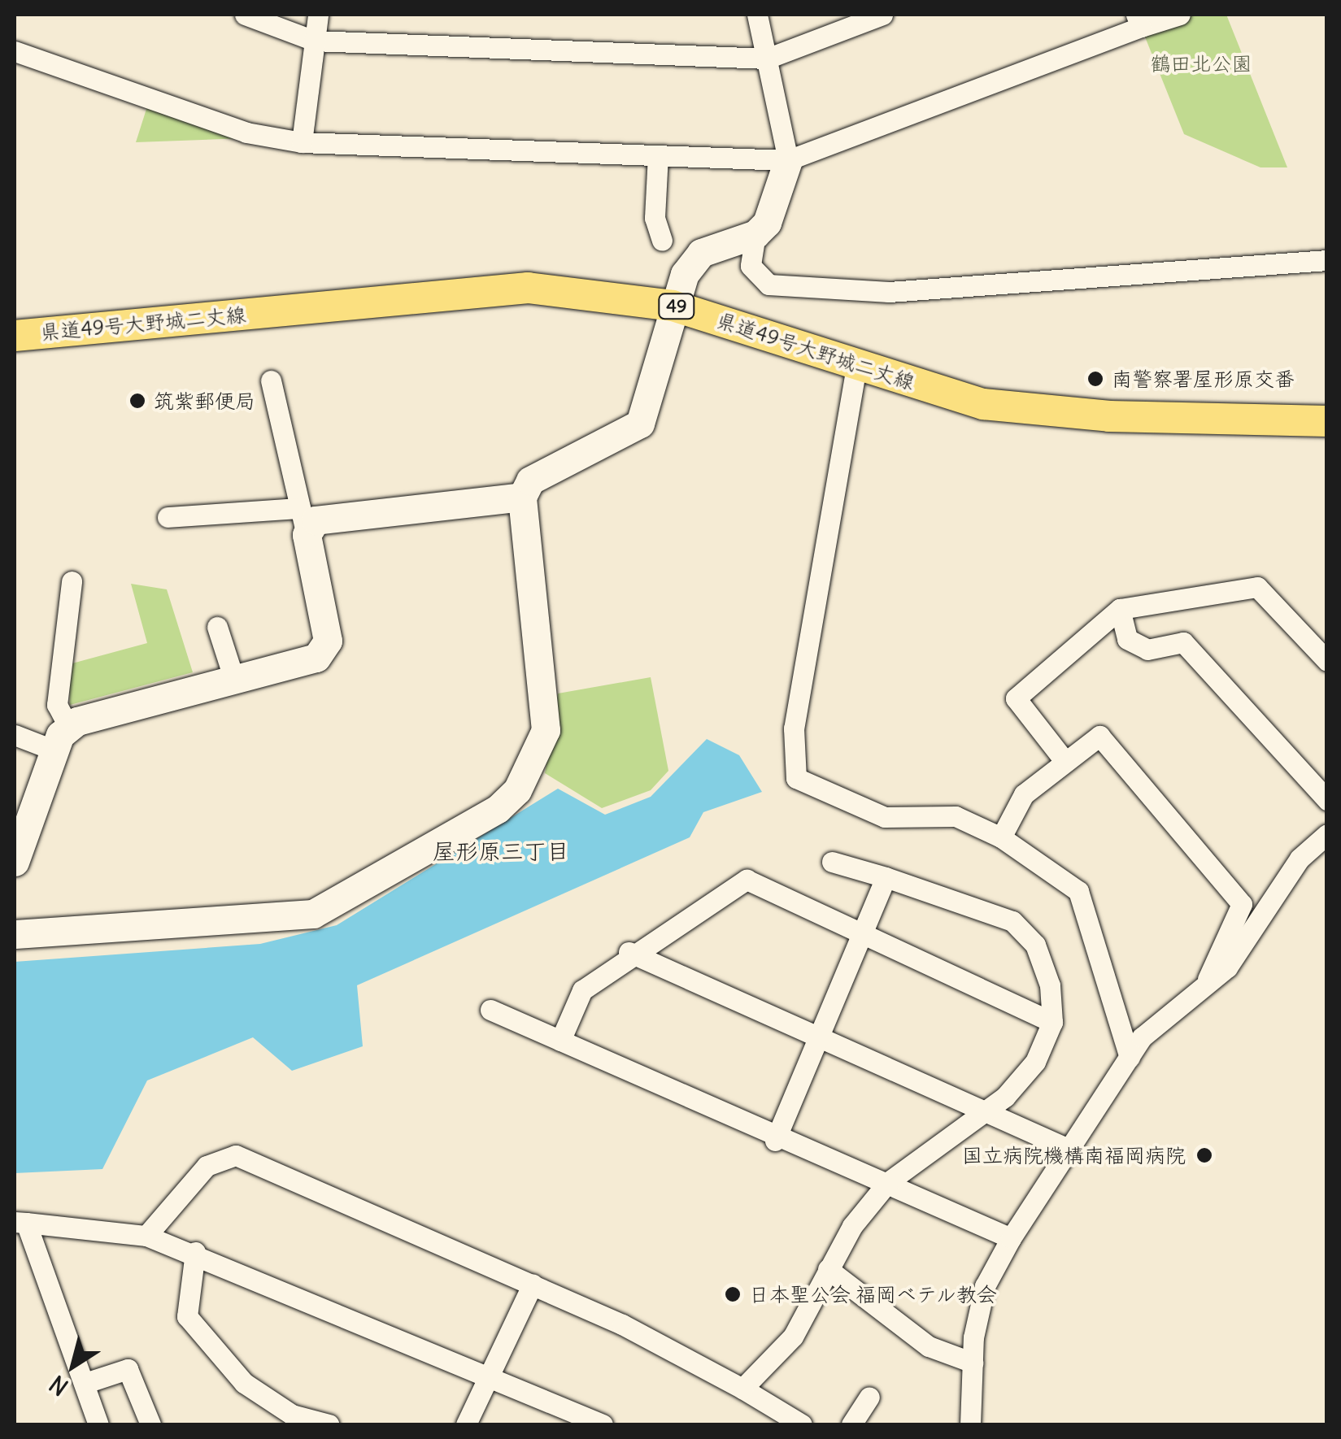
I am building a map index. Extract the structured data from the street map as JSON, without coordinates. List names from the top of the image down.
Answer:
{
  "streets": {
    "main road": ["49", "県道49号大野城二丈線"]
  },
  "districts": ["屋形原三丁目"],
  "parks": ["鶴田北公園"],
  "places": [
    "南警察署屋形原交番",
    "筑紫郵便局",
    "国立病院機構南福岡病院",
    "日本聖公会 福岡ベテル教会"
  ],
  "north": "bottom left"
}
